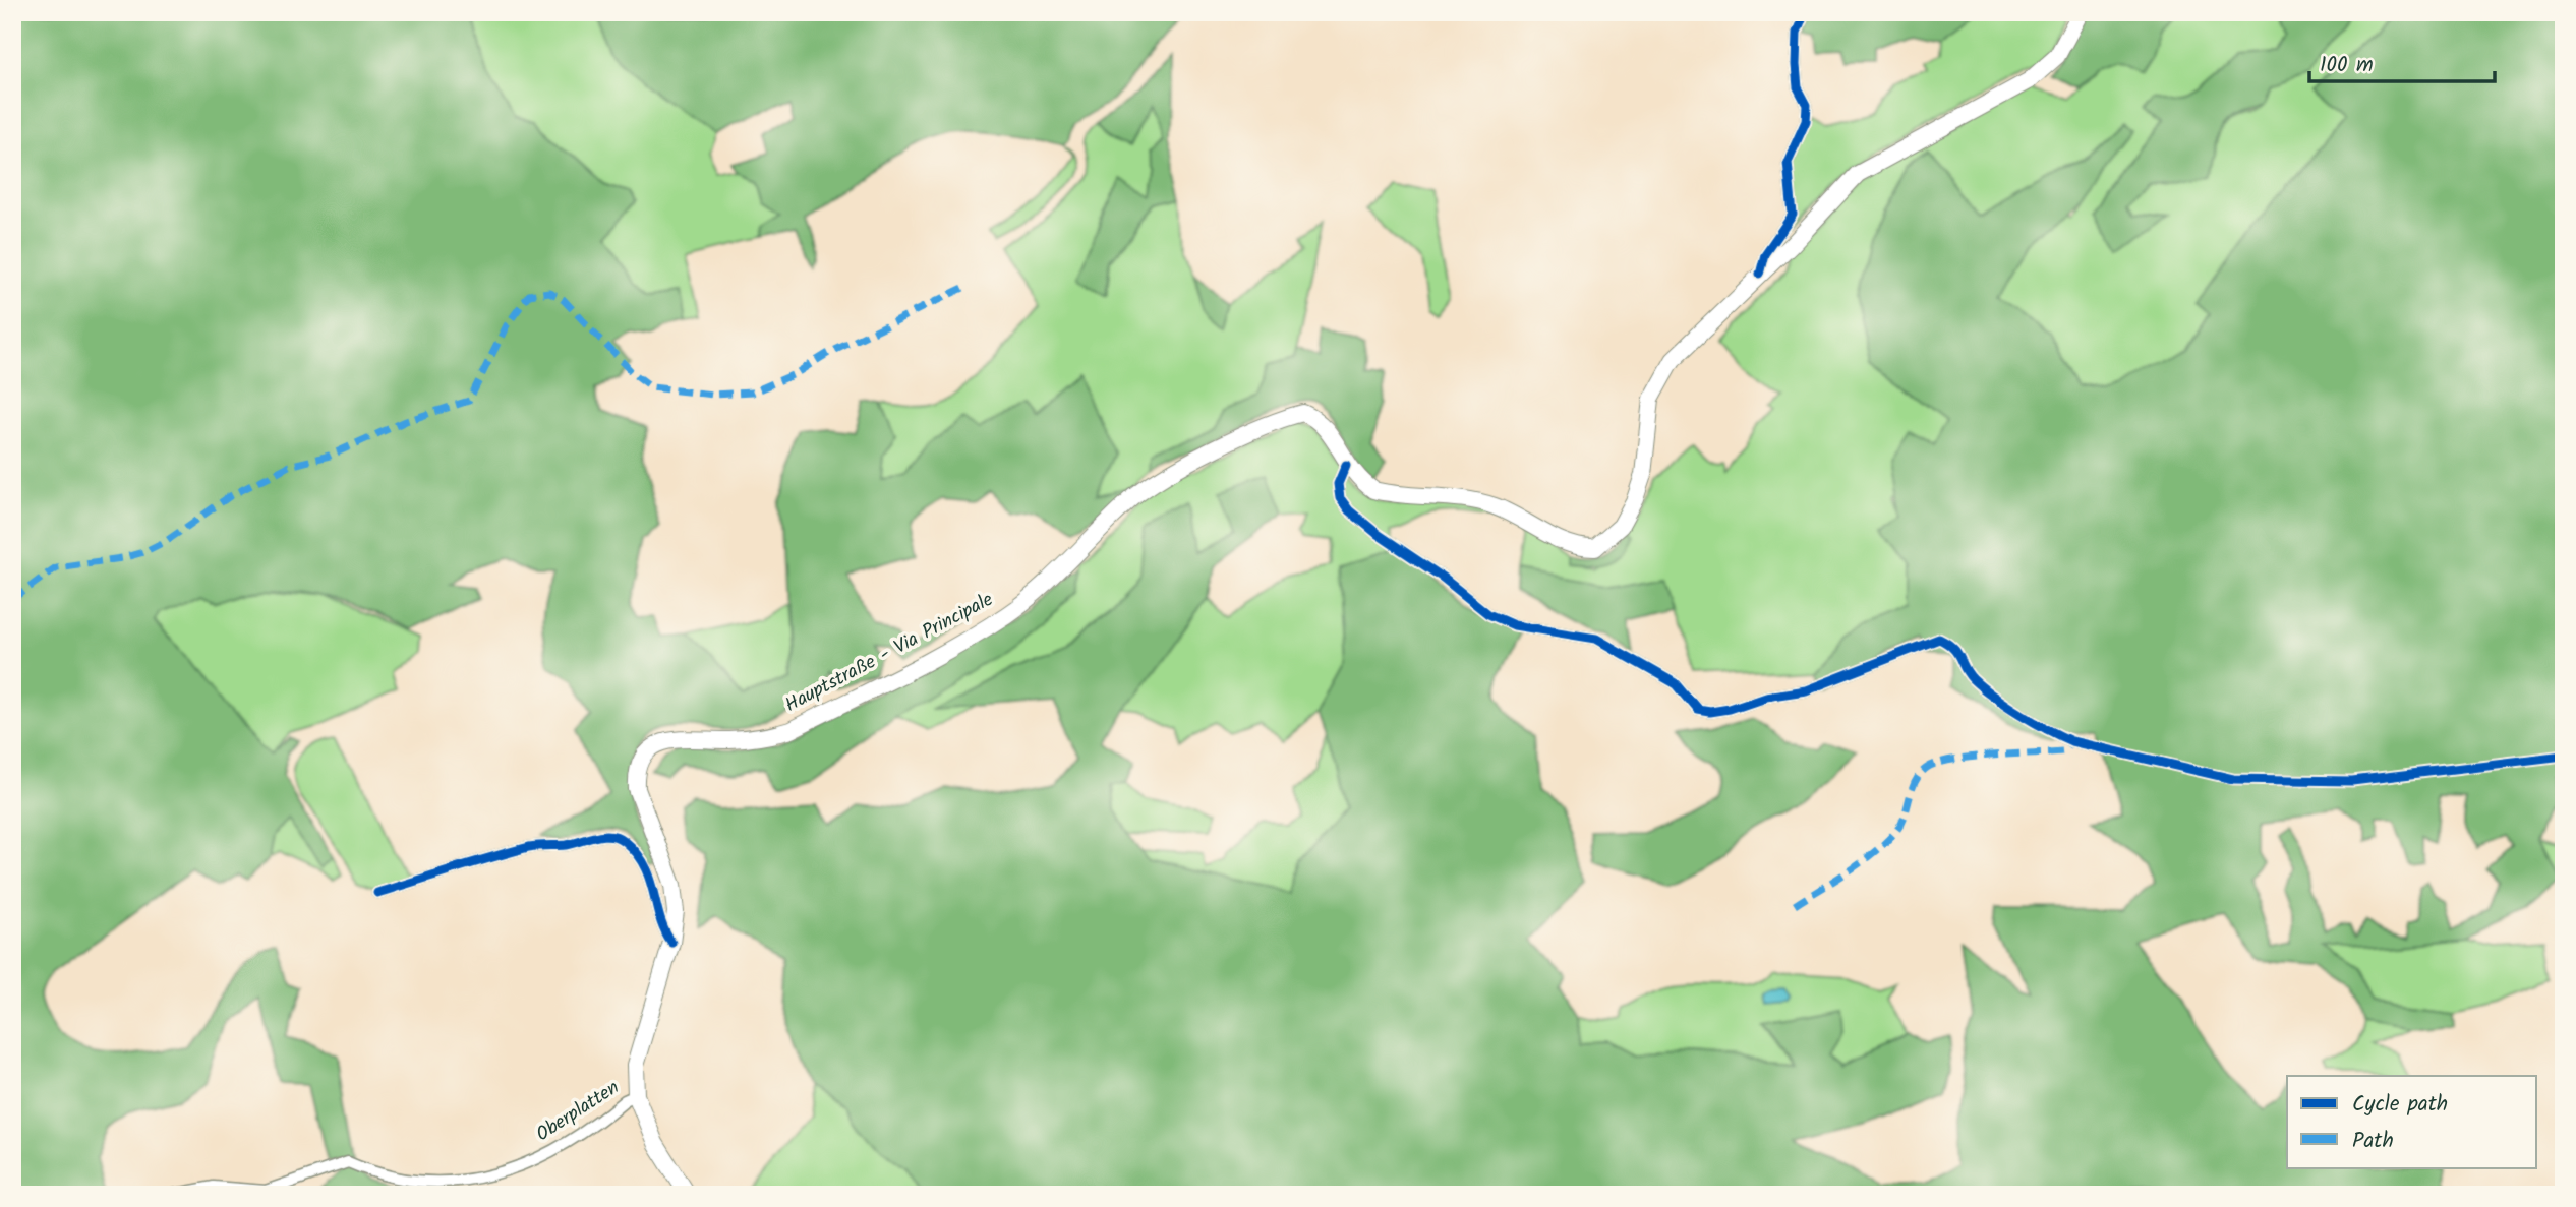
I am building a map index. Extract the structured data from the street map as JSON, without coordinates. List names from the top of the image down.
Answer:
{
  "streets": {
    "main road": ["Hauptstraße - Via Principale"],
    "street": ["Oberplatten"]
  },
  "legend": ["Cycle path", "Path"],
  "scale_bar": "100 m"
}
